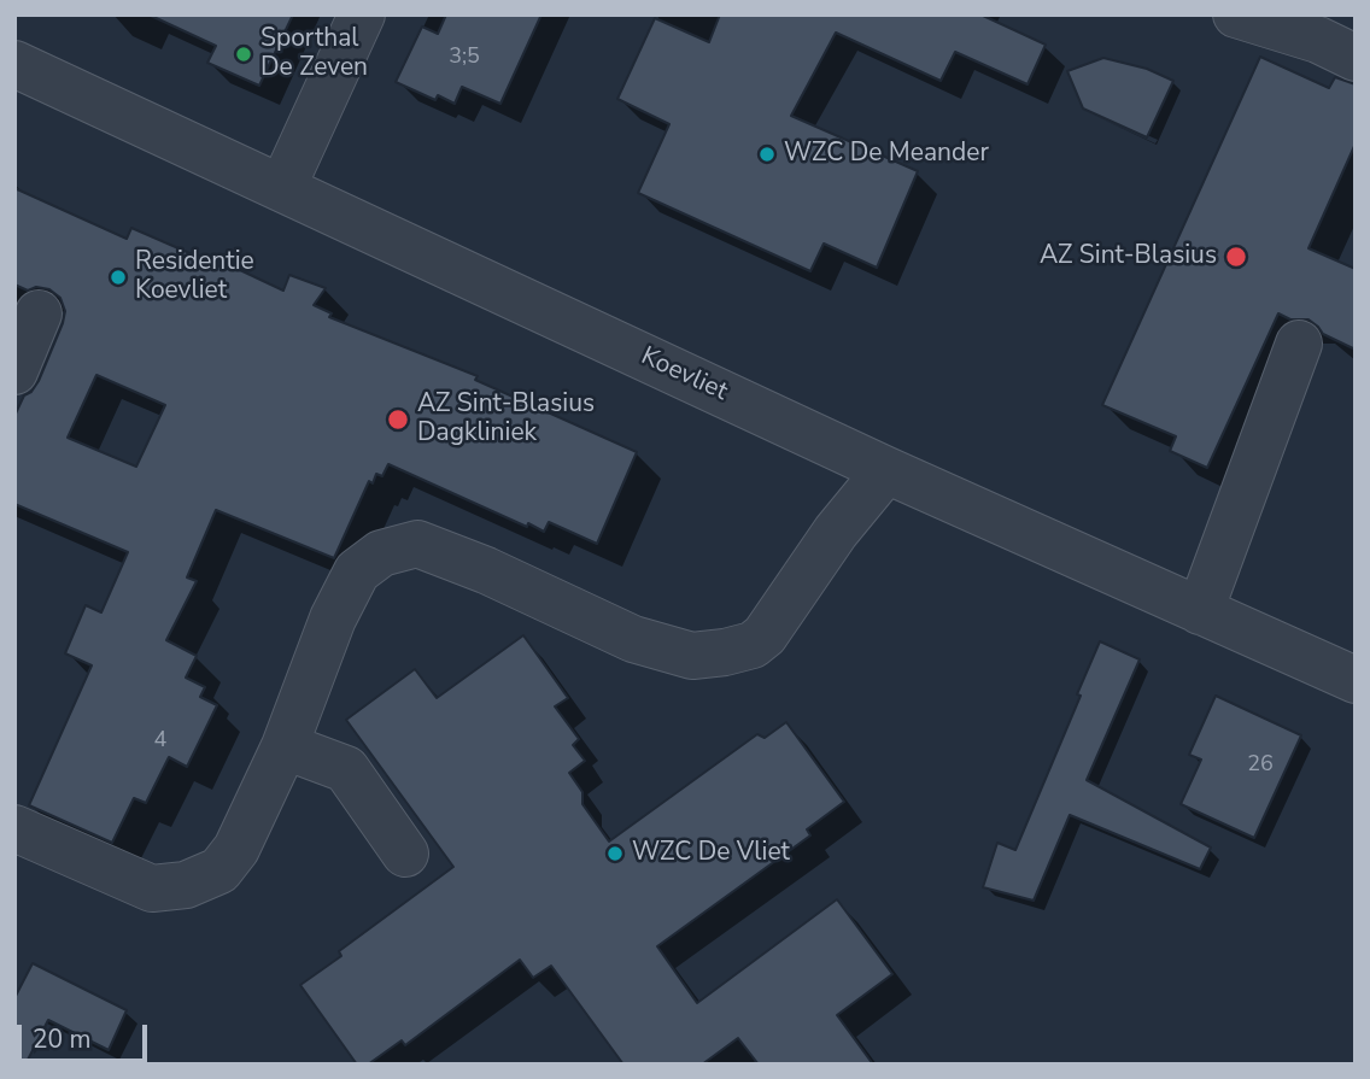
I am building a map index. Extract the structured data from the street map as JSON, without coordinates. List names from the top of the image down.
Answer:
{
  "streets": {
    "street": ["Koevliet"]
  },
  "places": [
    "Sporthal De Zeven",
    "WZC De Meander",
    "AZ Sint-Blasius",
    "Residentie Koevliet",
    "AZ Sint-Blasius Dagkliniek",
    "WZC De Vliet"
  ],
  "house_numbers": ["3;5", "4", "26"],
  "scale_bar": "20 m"
}
